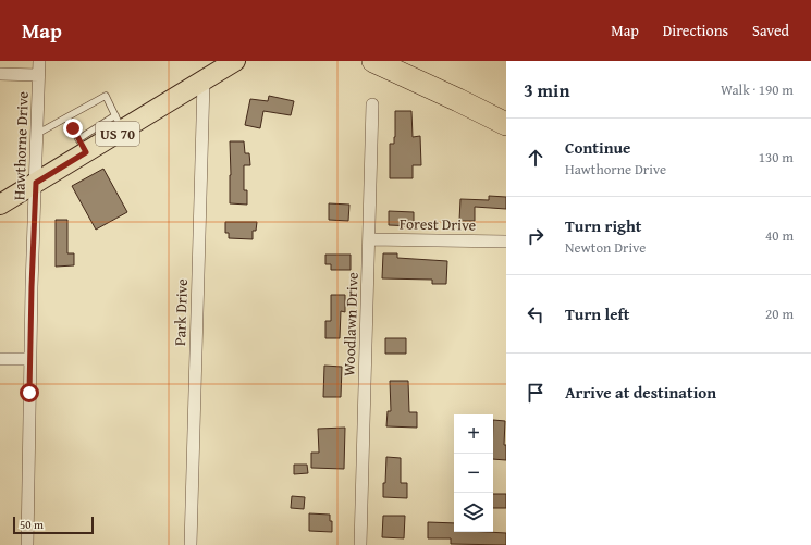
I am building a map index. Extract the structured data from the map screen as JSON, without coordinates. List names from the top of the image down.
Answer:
{
  "streets": {
    "main road": ["US 70"],
    "street": [
      "Hawthorne Drive",
      "Forest Drive",
      "Park Drive",
      "Woodlawn Drive"
    ]
  },
  "crossings": [
    ["US 70", "Hawthorne Drive"],
    ["US 70", "Park Drive"],
    ["Forest Drive", "Woodlawn Drive"]
  ],
  "scale_bar": "50 m",
  "page": {
    "header": "Map",
    "nav": ["Map", "Directions", "Saved"],
    "heading": ["3 min", "Walk · 190 m"],
    "list": [
      ["Continue", "Hawthorne Drive", "130 m"],
      ["Turn right", "Newton Drive", "40 m"],
      ["Turn left", "20 m"],
      "Arrive at destination"
    ],
    "map_buttons": ["+", "−"],
    "scale": "50 m"
  }
}
